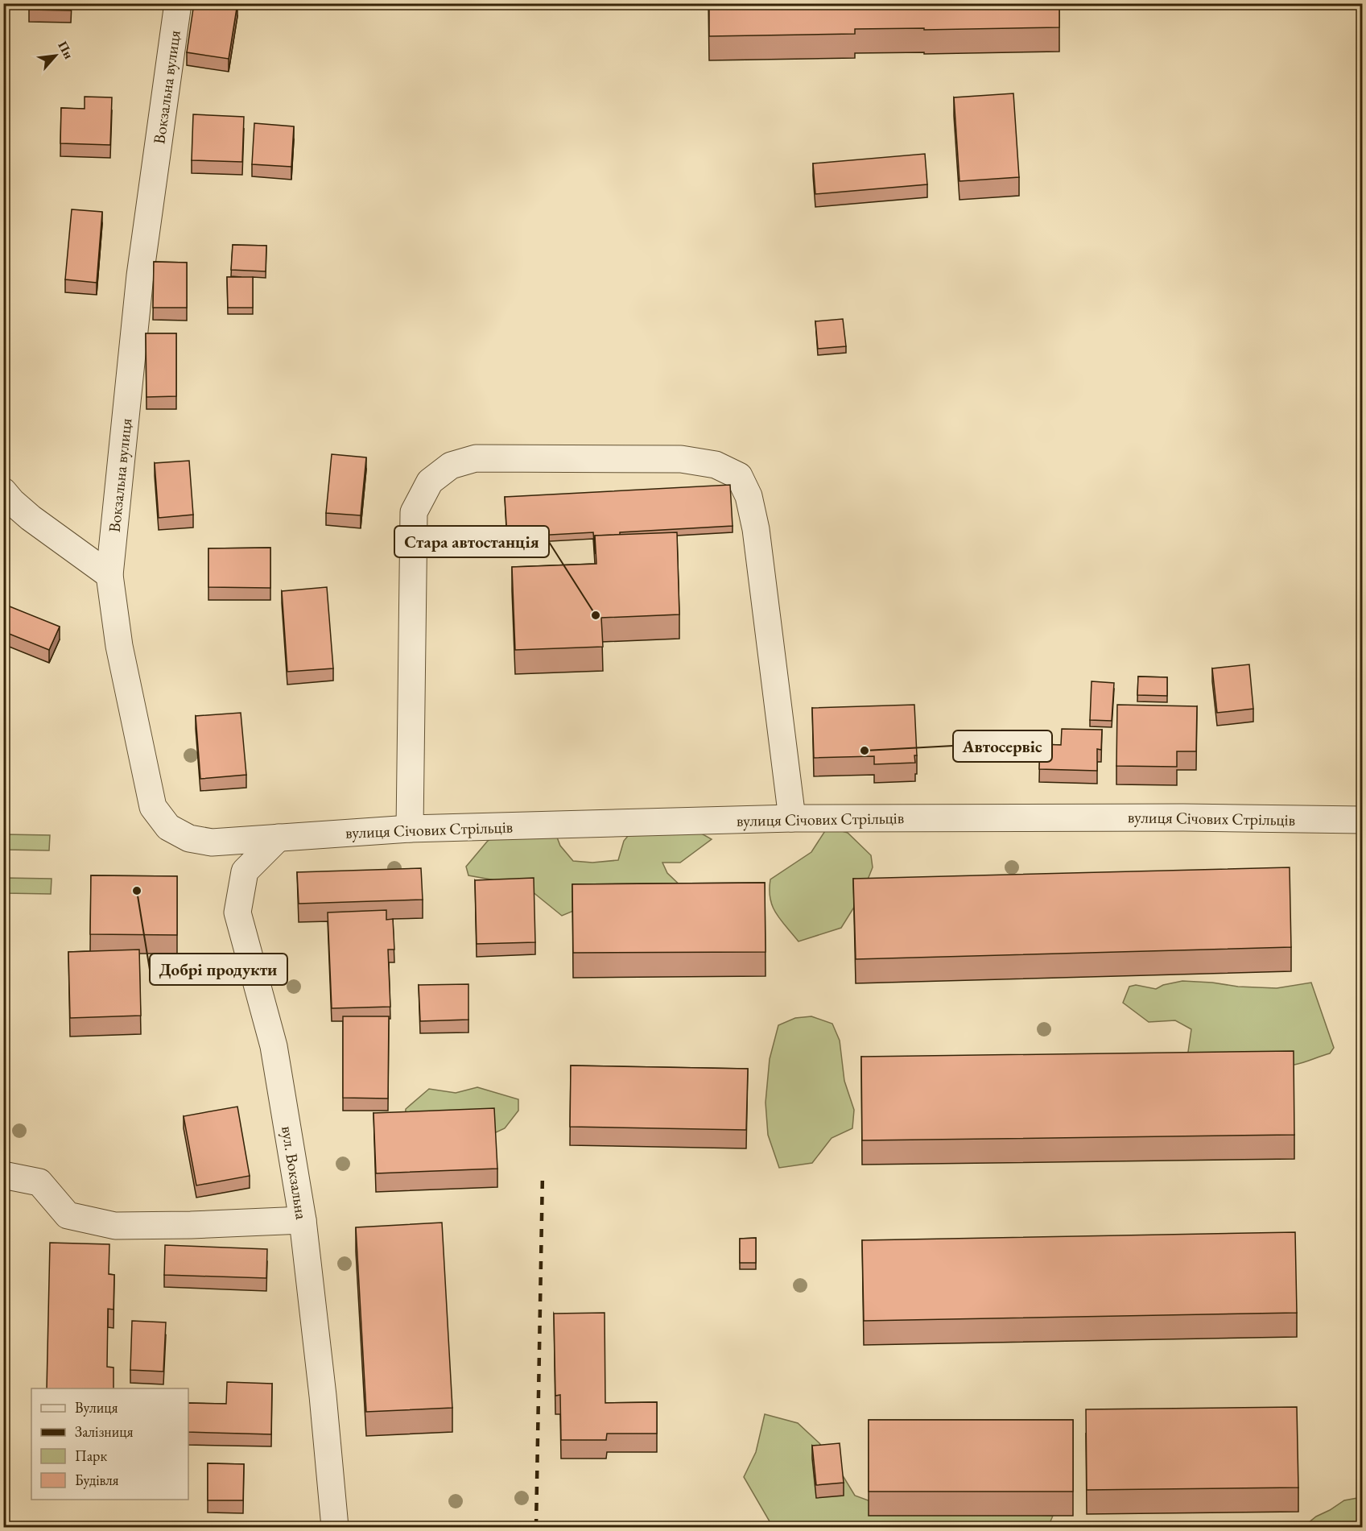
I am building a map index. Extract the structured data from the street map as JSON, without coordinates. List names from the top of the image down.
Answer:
{
  "streets": {
    "street": ["Вокзальна вулиця", "вулиця Січових Стрільців", "вул. Вокзальна"]
  },
  "crossings": [
    ["Вокзальна вулиця", "вулиця Січових Стрільців"],
    ["Вокзальна вулиця", "вул. Вокзальна"],
    ["вулиця Січових Стрільців", "вул. Вокзальна"]
  ],
  "places": ["Стара автостанція", "Автосервіс", "Добрі продукти"],
  "legend": [
    "Вулиця",
    "Залізниця",
    "Парк",
    "Будівля"
  ],
  "north": "top right"
}
